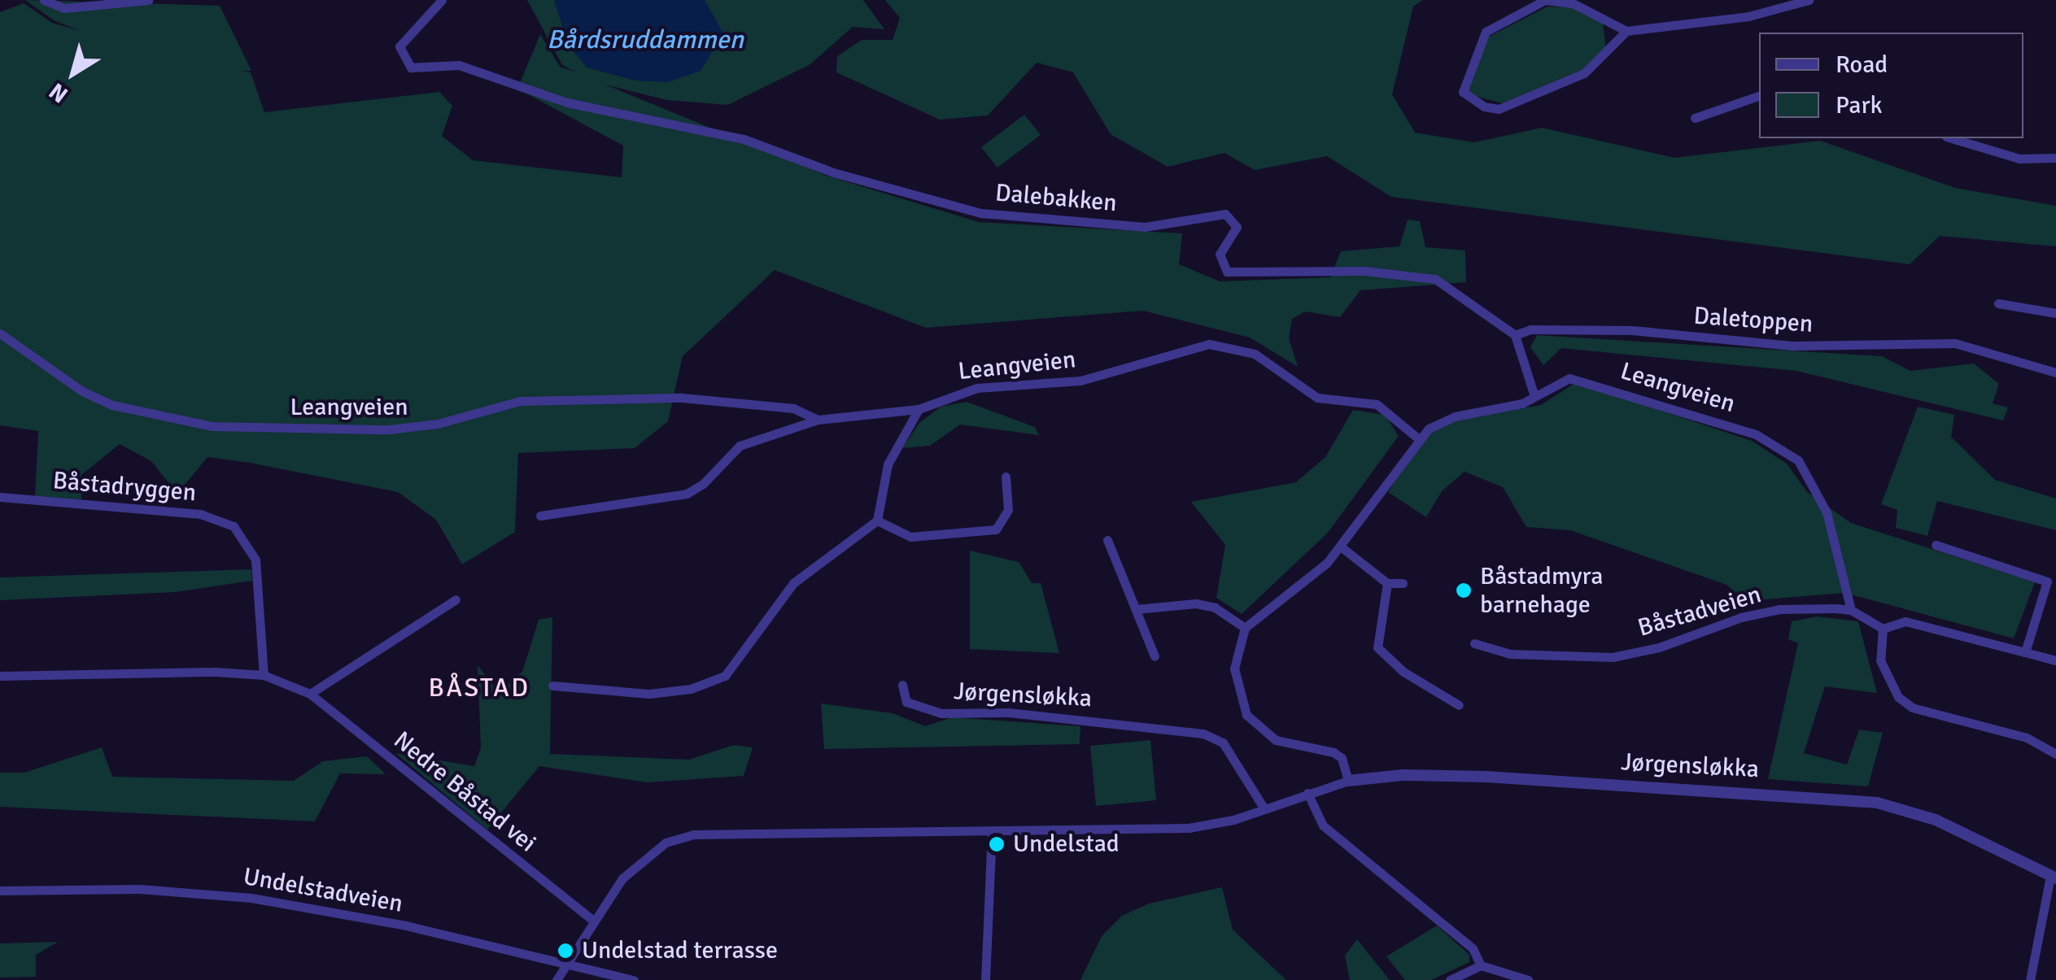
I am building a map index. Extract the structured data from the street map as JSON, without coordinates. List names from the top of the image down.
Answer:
{
  "streets": {
    "street": [
      "Dalebakken",
      "Daletoppen",
      "Leangveien",
      "Båstadryggen",
      "Båstadveien",
      "Jørgensløkka",
      "Nedre Båstad vei",
      "Undelstadveien"
    ]
  },
  "crossings": [
    ["Dalebakken", "Daletoppen"],
    ["Leangveien", "Båstadveien"],
    ["Båstadryggen", "Nedre Båstad vei"]
  ],
  "districts": ["BÅSTAD"],
  "water": ["Bårdsruddammen"],
  "places": ["Båstadmyra barnehage", "Undelstad", "Undelstad terrasse"],
  "legend": ["Road", "Park"],
  "north": "bottom left"
}
